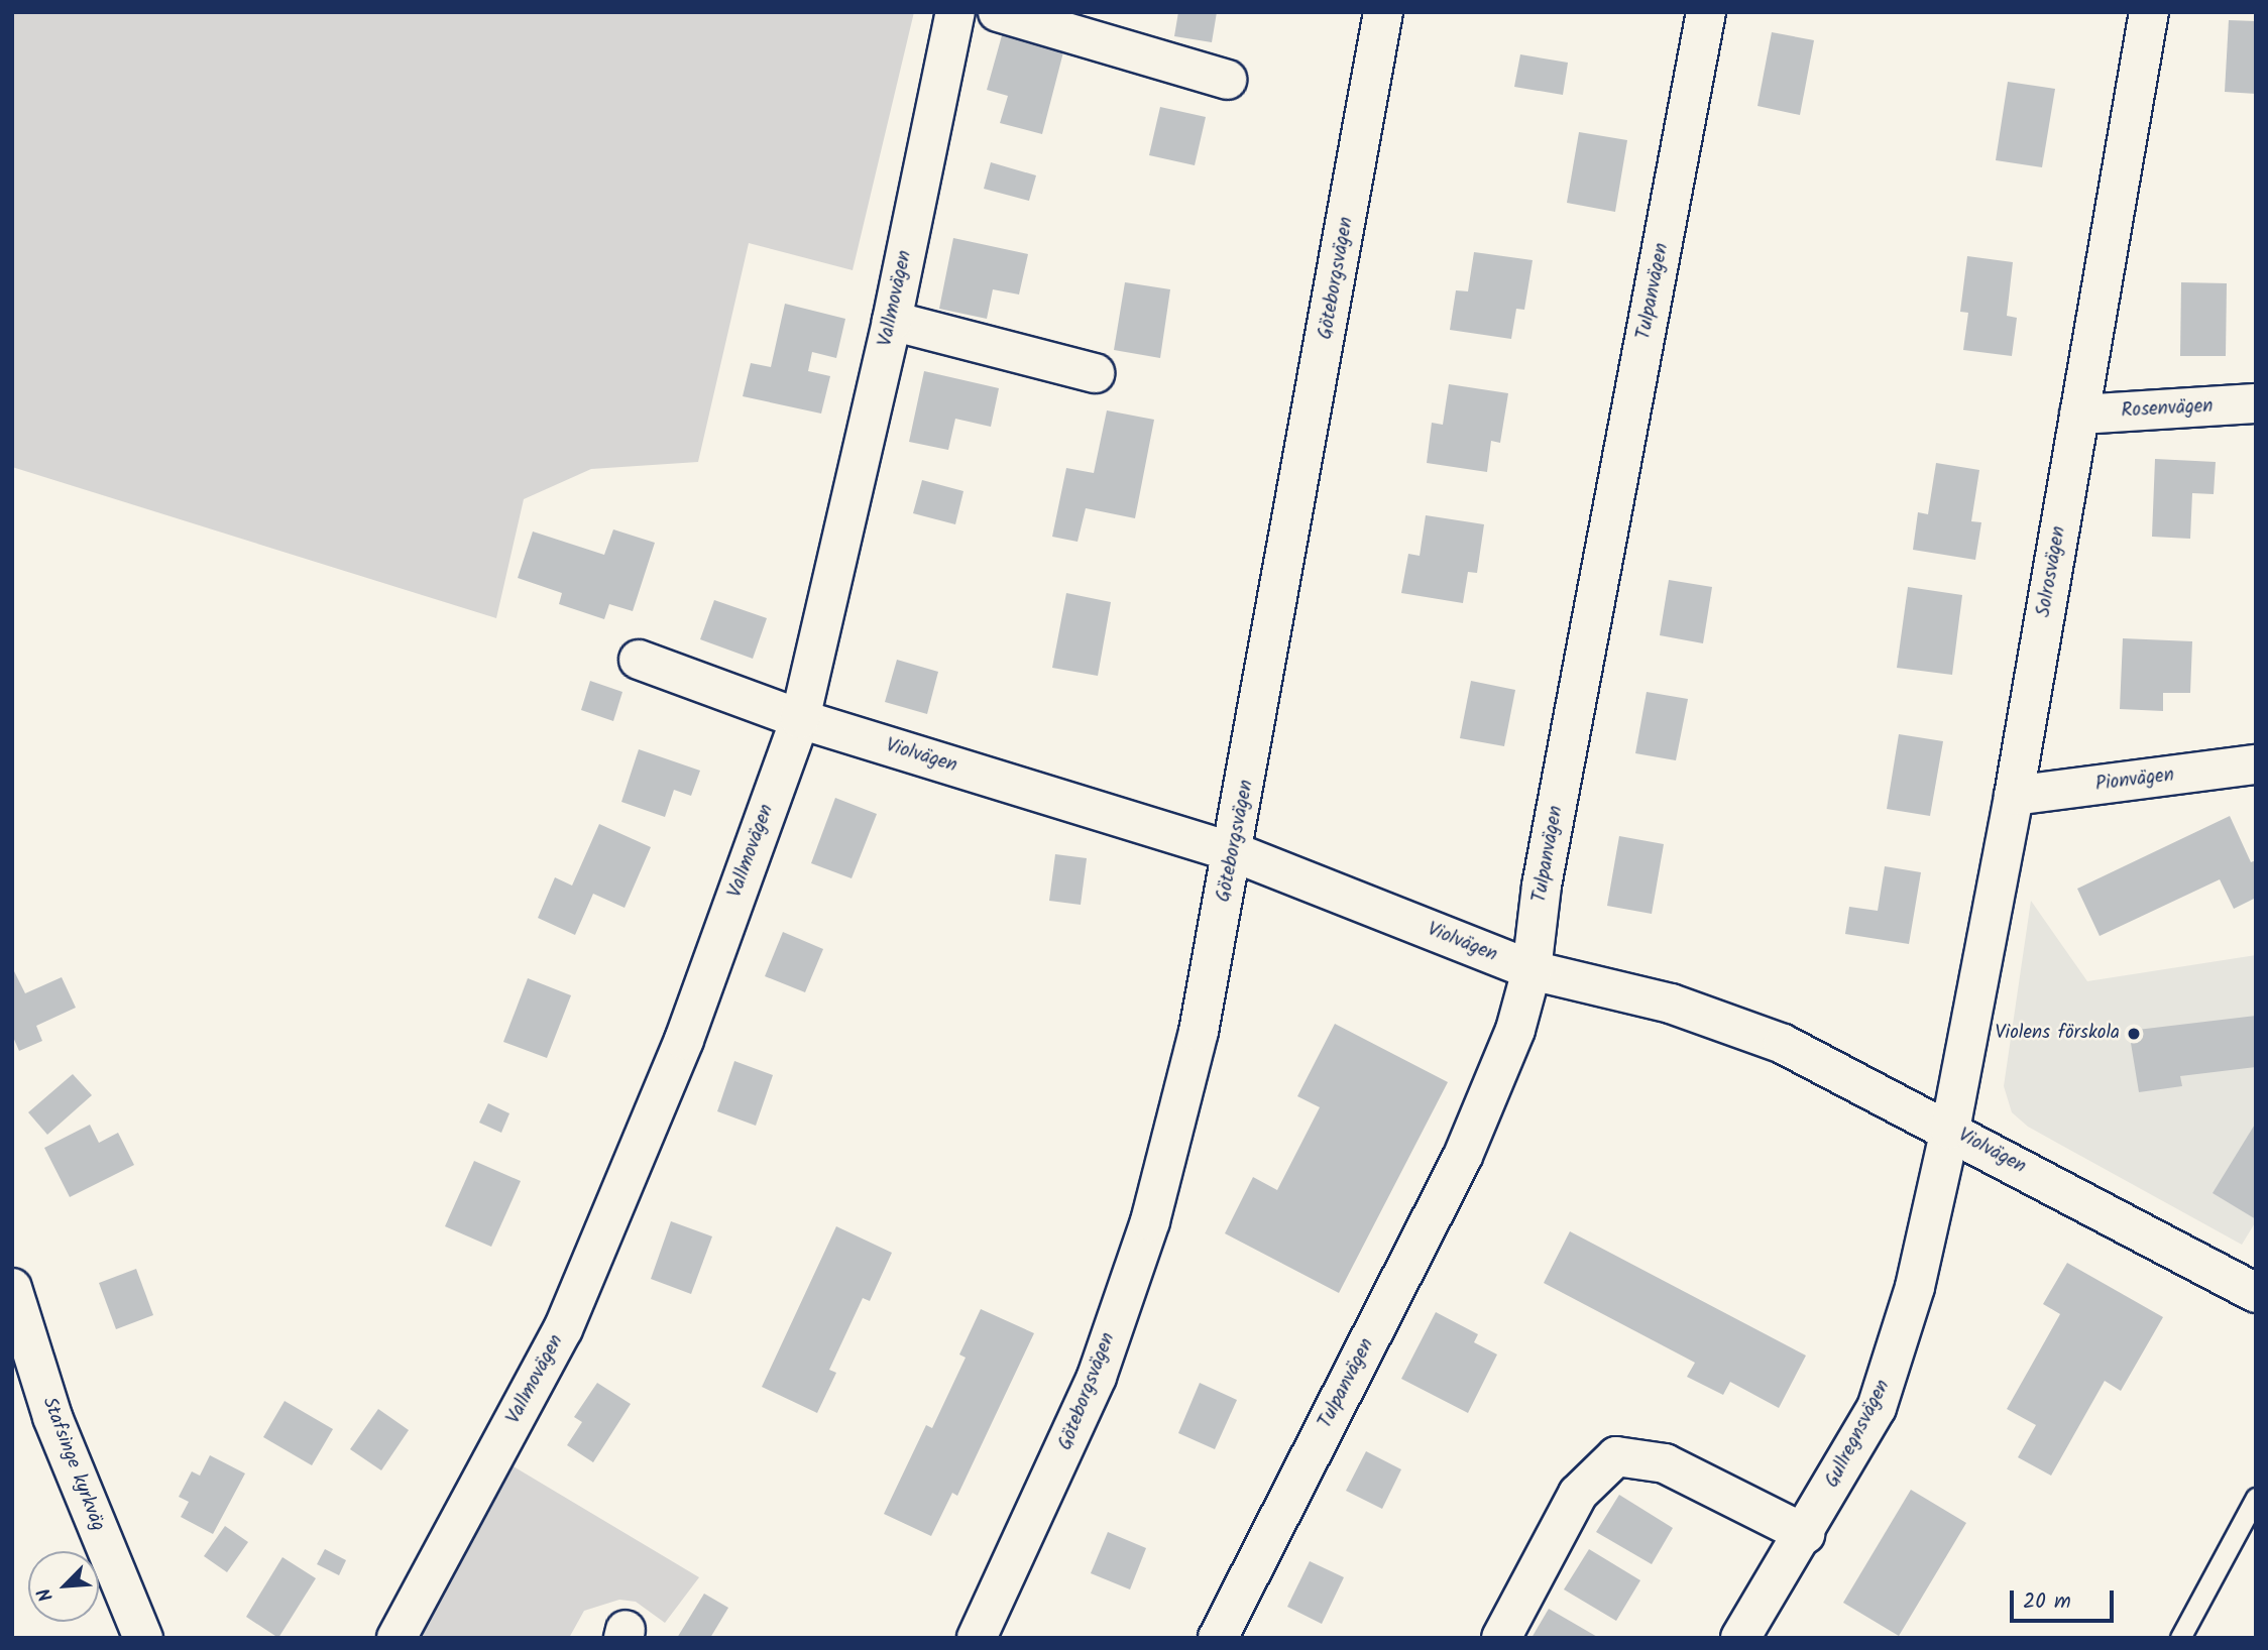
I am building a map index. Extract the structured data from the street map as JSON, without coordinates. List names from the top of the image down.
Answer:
{
  "streets": {
    "street": [
      "Göteborgsvägen",
      "Tulpanvägen",
      "Vallmovägen",
      "Rosenvägen",
      "Solrosvägen",
      "Violvägen",
      "Pionvägen",
      "Gullregnsvägen",
      "Stafsinge kyrkväg"
    ]
  },
  "crossings": [
    ["Göteborgsvägen", "Violvägen"],
    ["Tulpanvägen", "Violvägen"],
    ["Vallmovägen", "Violvägen"],
    ["Rosenvägen", "Solrosvägen"],
    ["Solrosvägen", "Violvägen"],
    ["Solrosvägen", "Pionvägen"],
    ["Solrosvägen", "Gullregnsvägen"],
    ["Violvägen", "Gullregnsvägen"]
  ],
  "places": ["Violens förskola"],
  "scale_bar": "20 m",
  "north": "bottom left"
}
